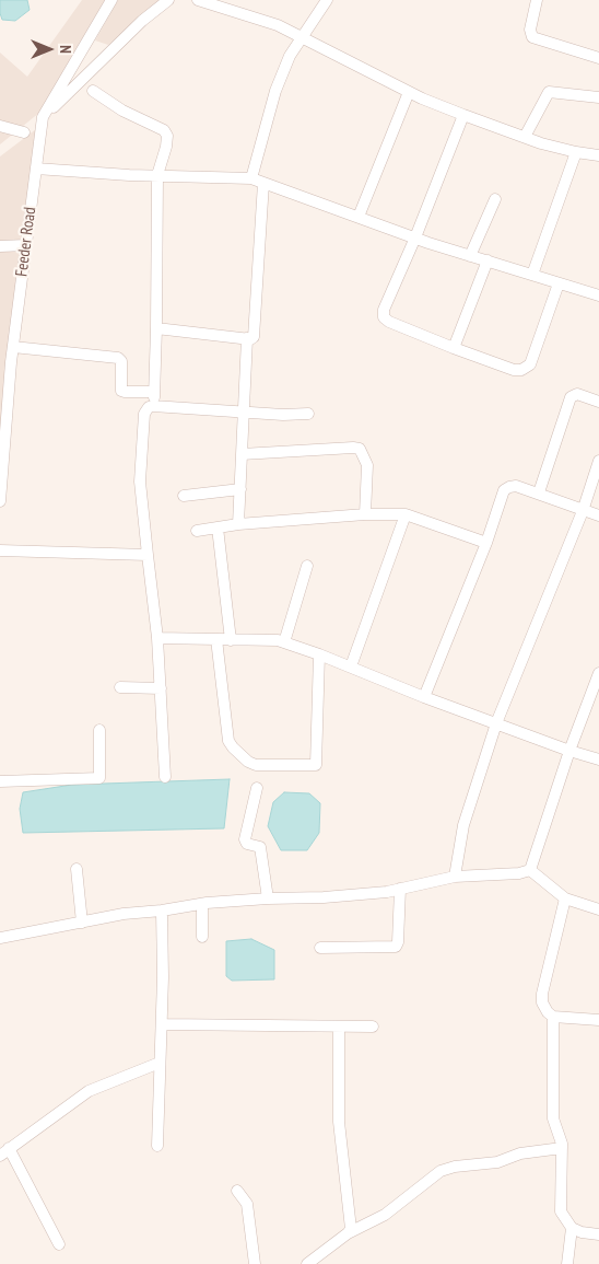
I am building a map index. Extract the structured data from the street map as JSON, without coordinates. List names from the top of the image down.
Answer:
{
  "streets": {
    "street": ["Feeder Road"]
  },
  "north": "right"
}
